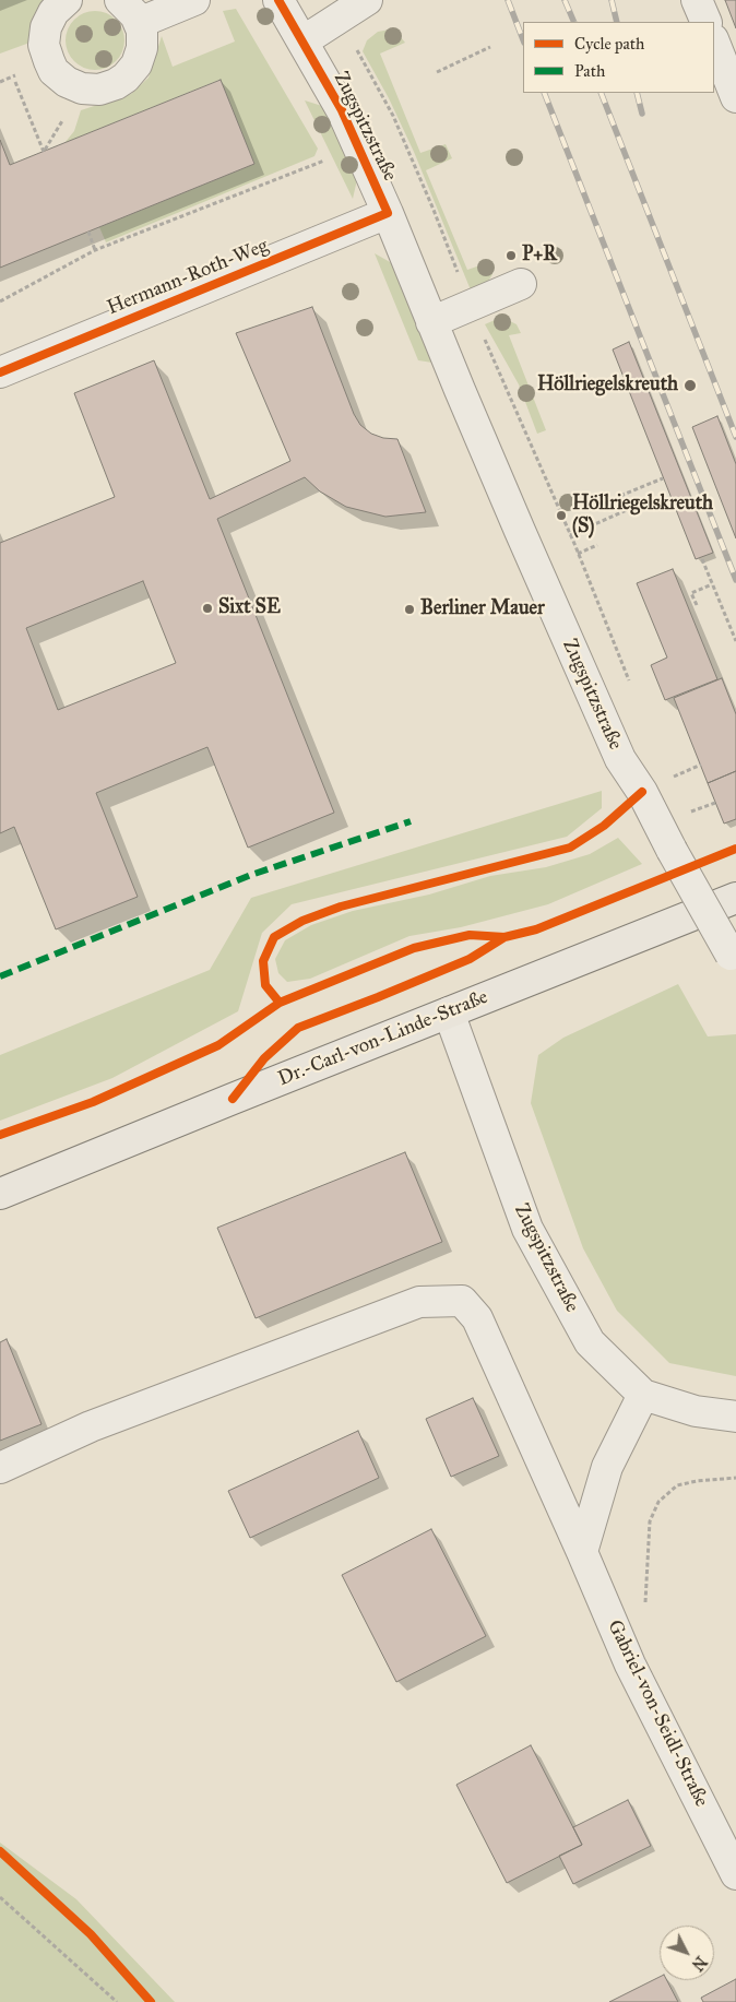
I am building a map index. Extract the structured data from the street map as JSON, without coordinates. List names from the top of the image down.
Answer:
{
  "streets": {
    "main road": ["Dr.-Carl-von-Linde-Straße"],
    "street": ["Zugspitzstraße", "Hermann-Roth-Weg", "Gabriel-von-Seidl-Straße"]
  },
  "crossings": [
    ["Zugspitzstraße", "Hermann-Roth-Weg"],
    ["Zugspitzstraße", "Dr.-Carl-von-Linde-Straße"]
  ],
  "places": [
    "P+R",
    "Höllriegelskreuth",
    "Höllriegelskreuth (S)",
    "Sixt SE",
    "Berliner Mauer"
  ],
  "legend": ["Cycle path", "Path"],
  "north": "bottom right"
}
